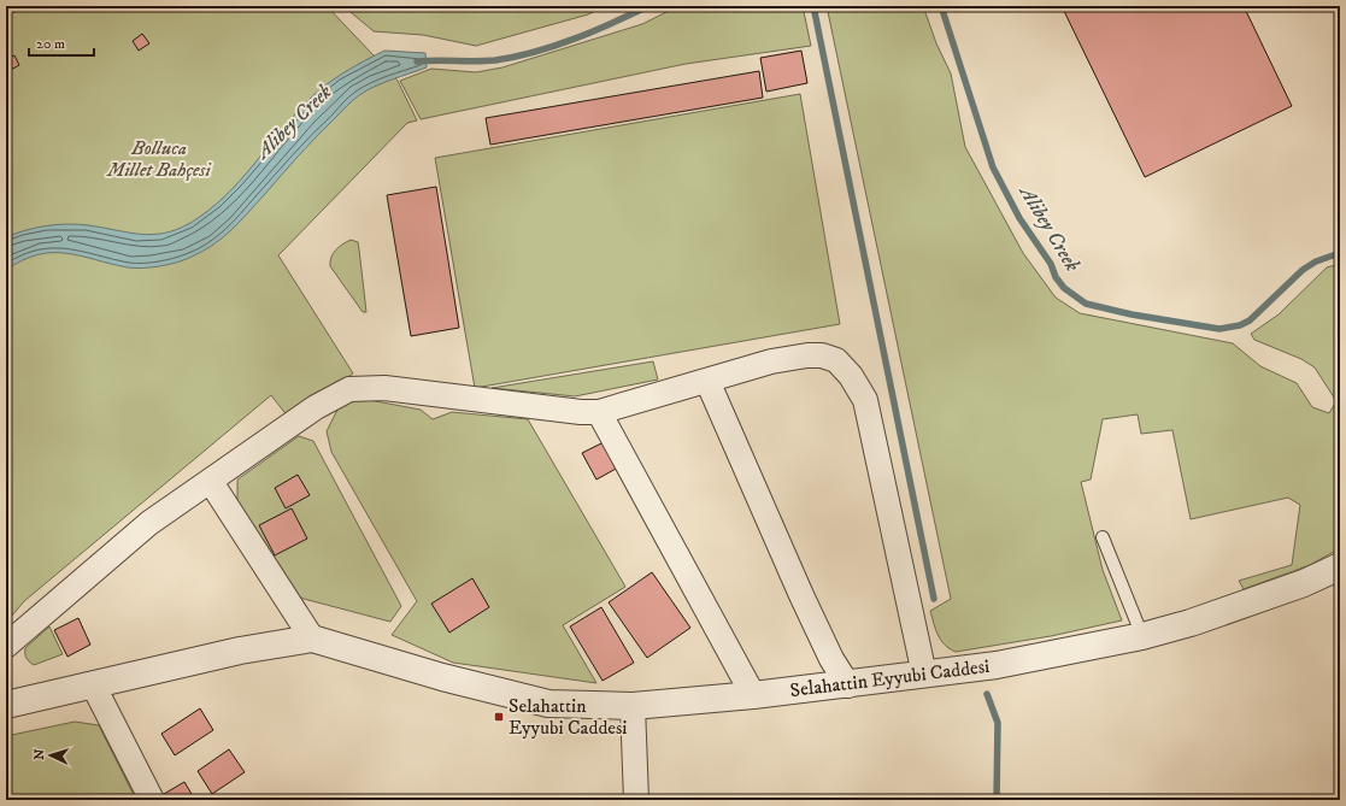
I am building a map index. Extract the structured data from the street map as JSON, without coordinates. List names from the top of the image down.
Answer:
{
  "streets": {
    "street": ["Selahattin Eyyubi Caddesi"]
  },
  "water": ["Alibey Creek"],
  "parks": ["Bolluca Millet Bahçesi"],
  "places": {
    "transit": ["Selahattin Eyyubi Caddesi"]
  },
  "scale_bar": "20 m",
  "north": "left"
}
